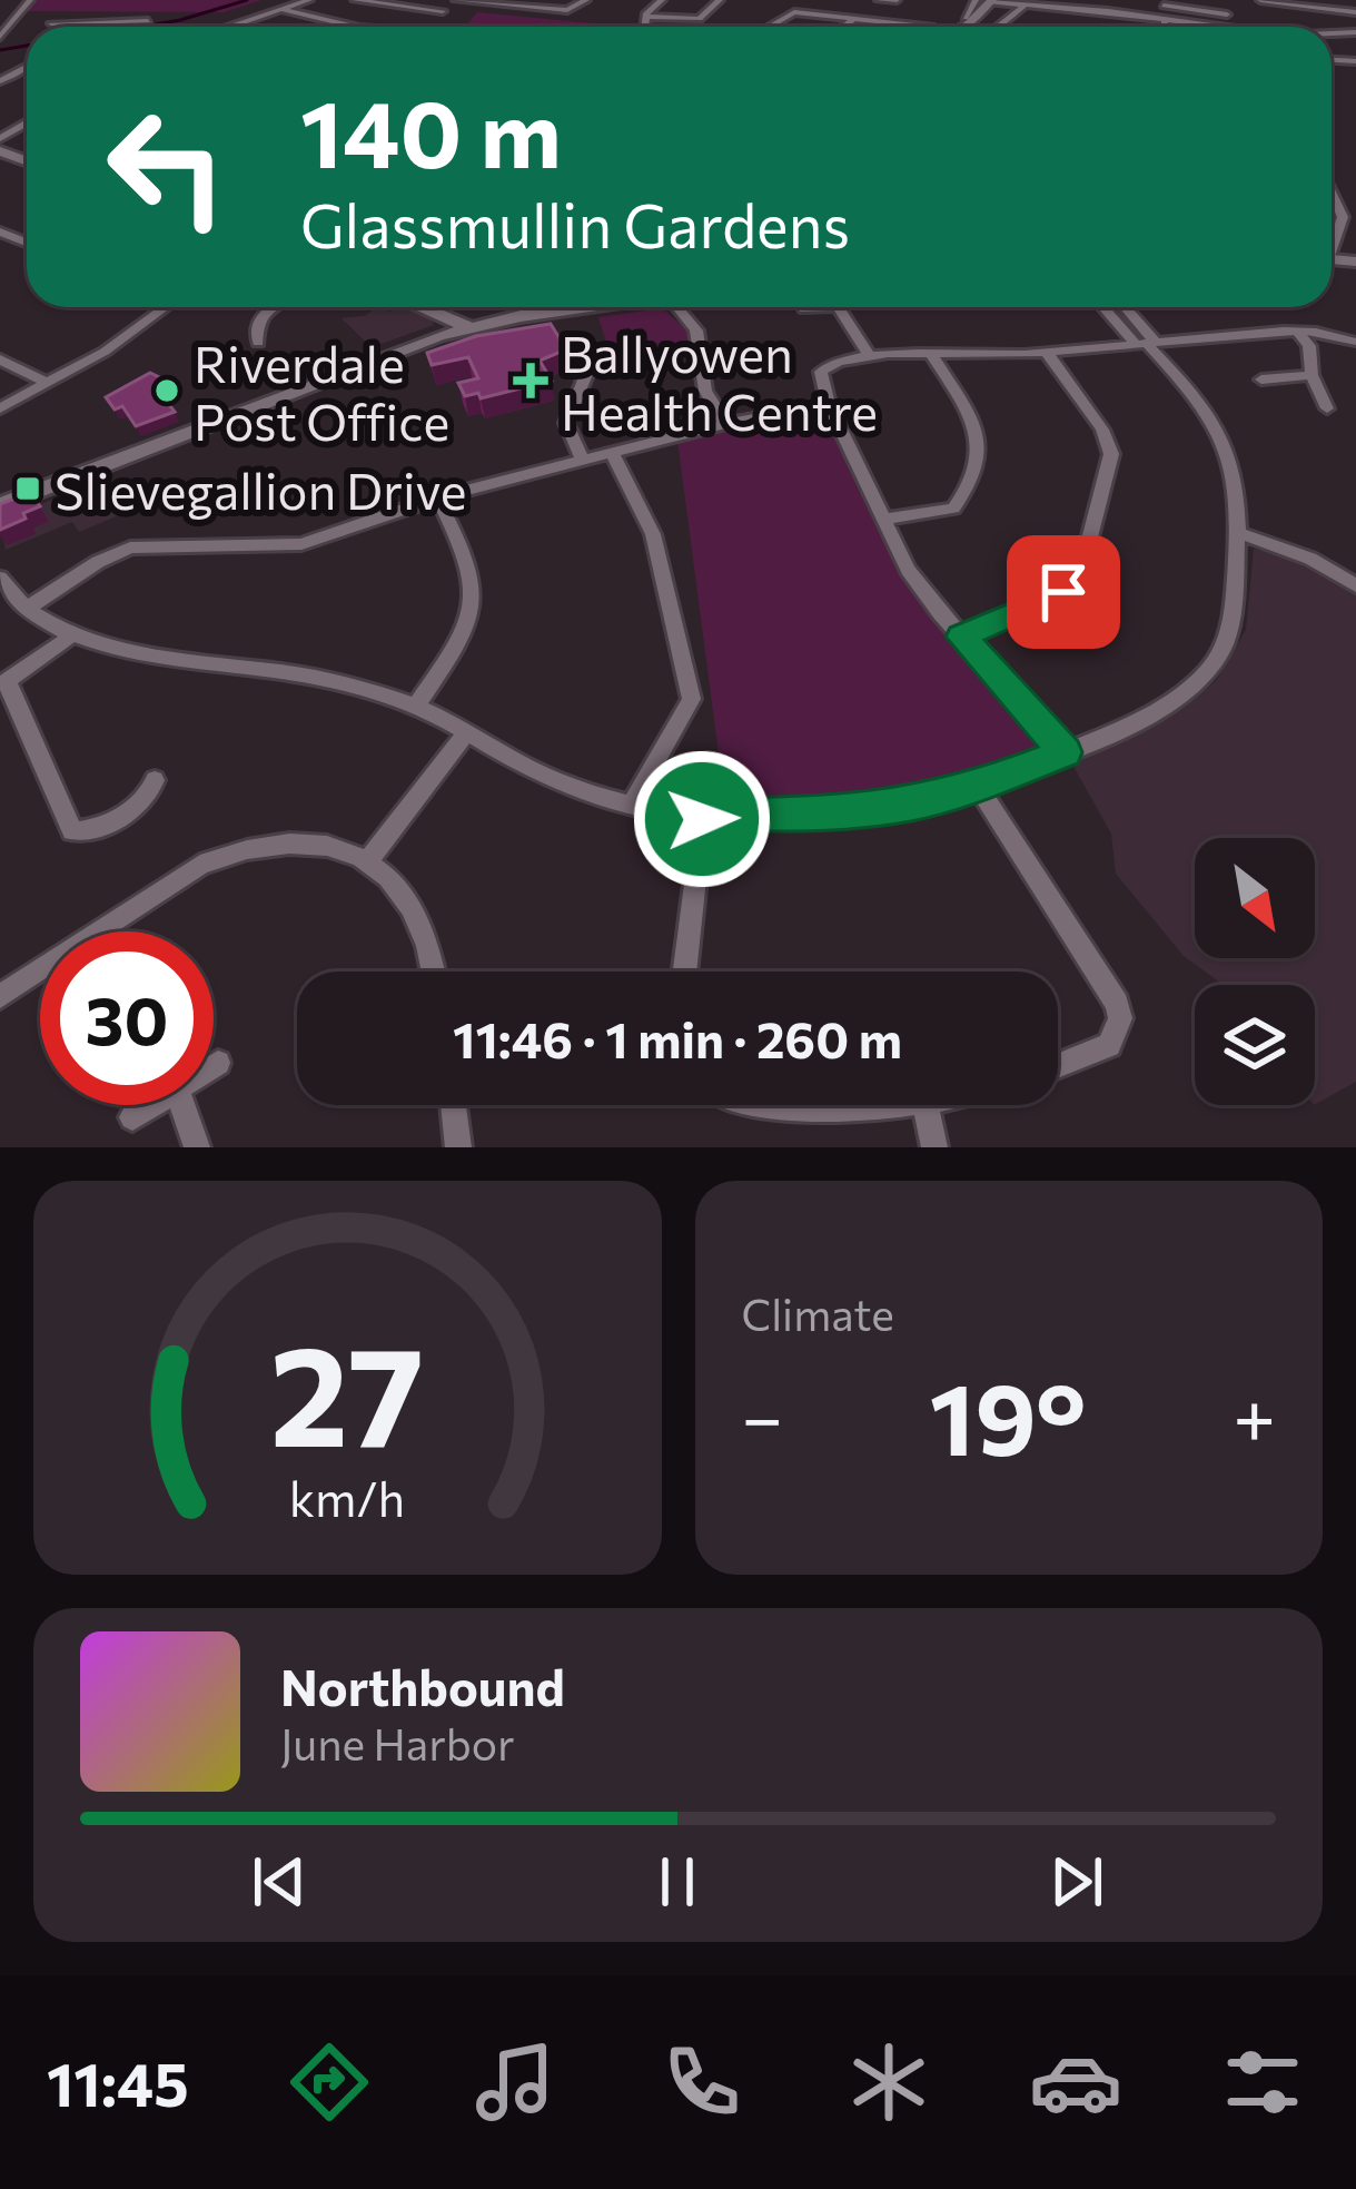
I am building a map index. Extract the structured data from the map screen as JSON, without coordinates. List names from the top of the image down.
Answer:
{
  "places": {
    "health": ["Ballyowen Health Centre"],
    "other": ["Riverdale Post Office"],
    "transit": ["Slievegallion Drive"]
  },
  "north": "bottom right",
  "page": {
    "turn": ["140 m", "Glassmullin Gardens"],
    "limit": "30",
    "trip": "11:46 · 1 min · 260 m",
    "tile": "Climate",
    "heat": ["−", "19°", "+"],
    "song": ["Northbound", "June Harbor"],
    "tabs": "11:45",
    "gauge": ["27", "km/h"]
  }
}
